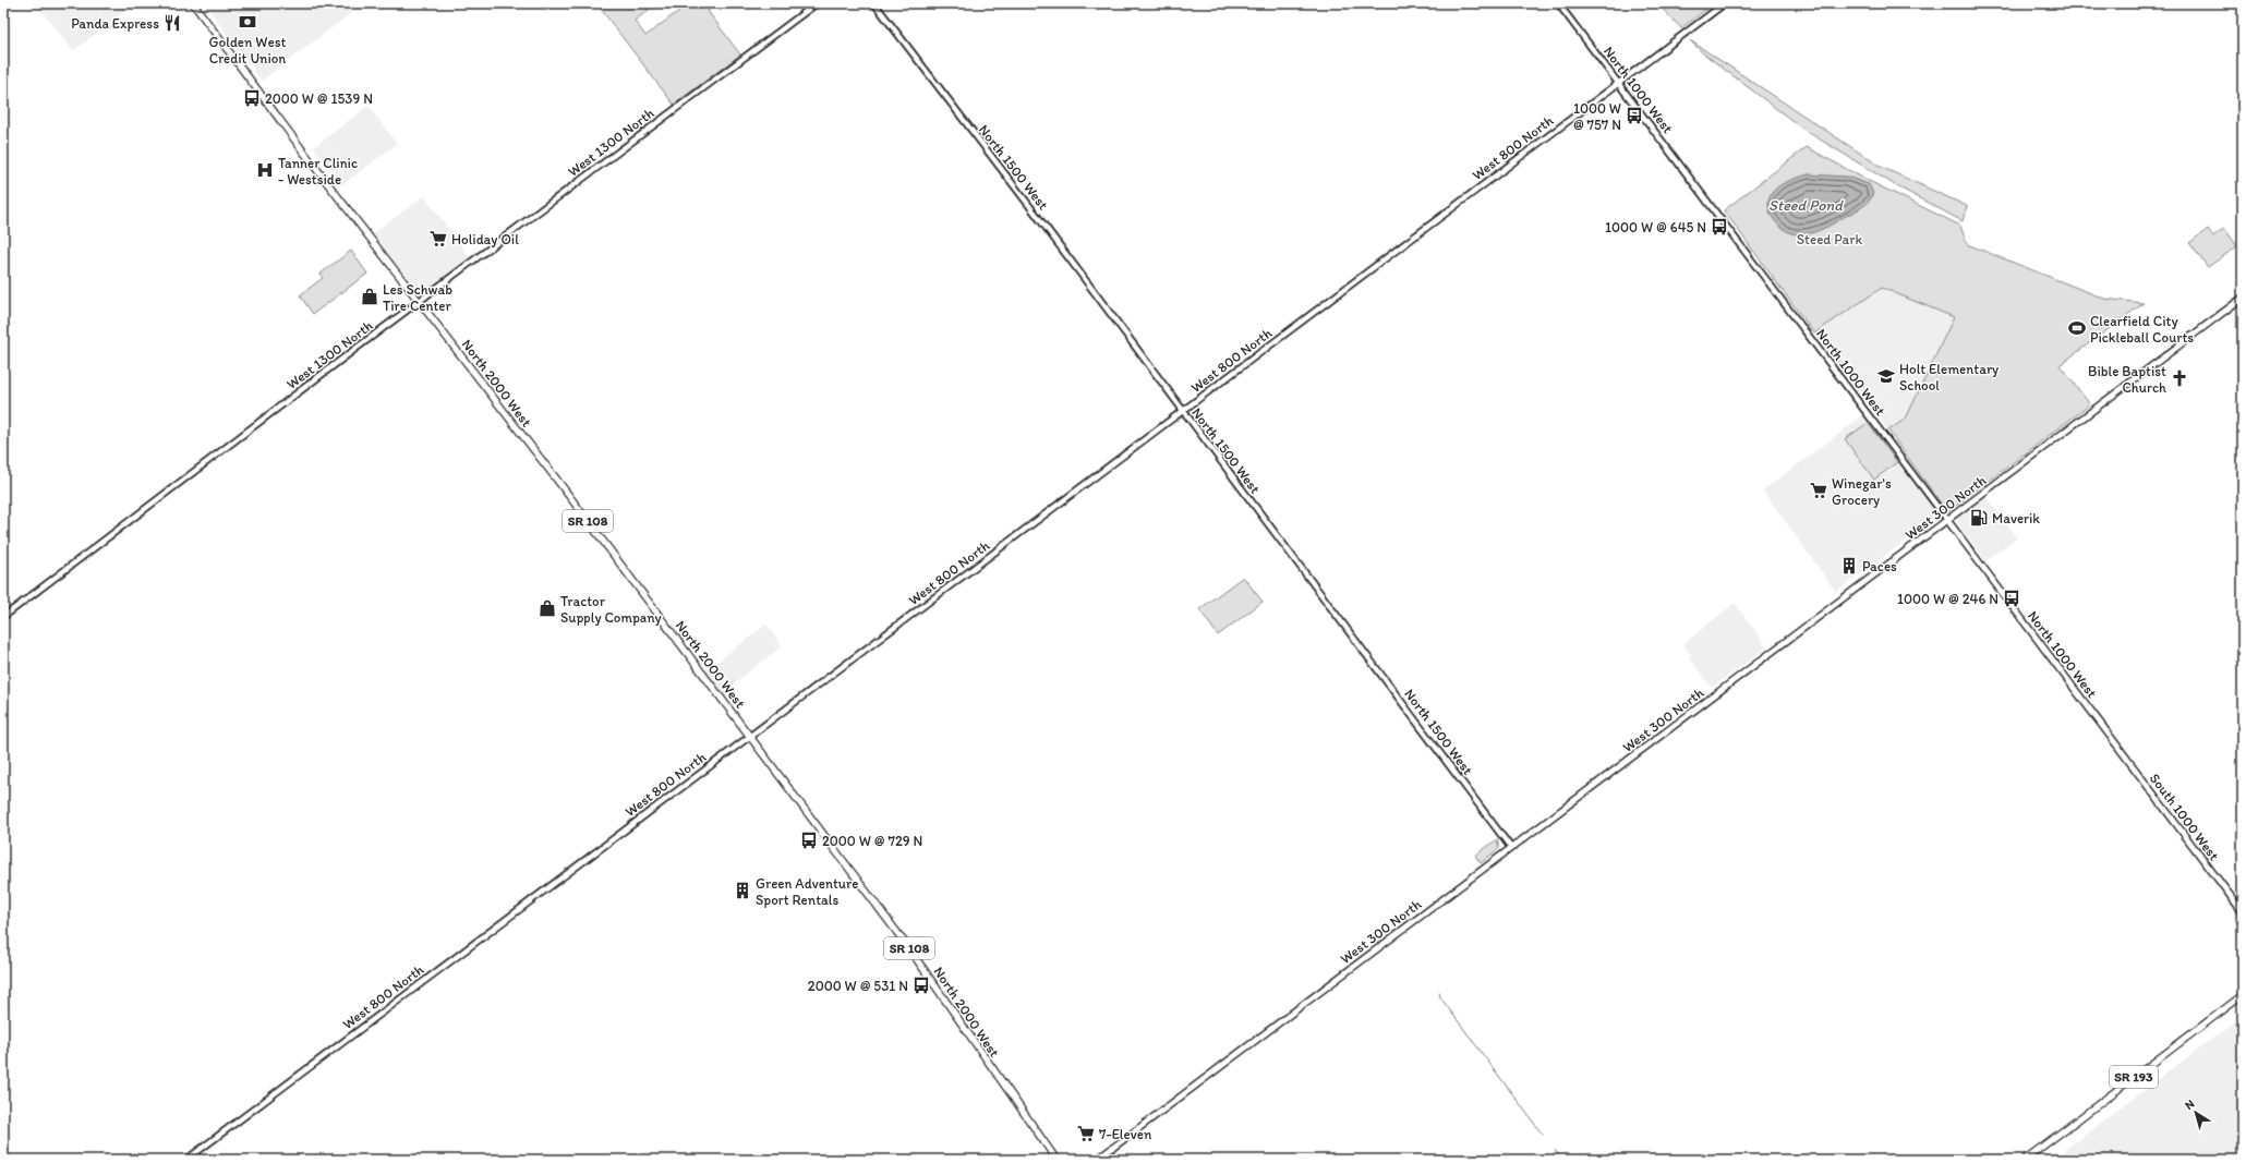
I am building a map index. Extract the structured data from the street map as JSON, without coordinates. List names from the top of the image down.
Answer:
{
  "streets": {
    "main road": [
      "North 1000 West",
      "North 2000 West",
      "West 300 North",
      "SR 108",
      "South 1000 West",
      "SR 193"
    ],
    "street": ["West 1300 North", "West 800 North", "North 1500 West"]
  },
  "crossings": [
    ["North 1000 West", "West 800 North"],
    ["North 1000 West", "West 300 North"],
    ["North 1000 West", "South 1000 West"],
    ["West 1300 North", "North 2000 West"],
    ["West 800 North", "North 1500 West"],
    ["West 800 North", "North 2000 West"],
    ["North 1500 West", "West 300 North"]
  ],
  "water": ["Steed Pond"],
  "parks": ["Steed Park"],
  "places": {
    "bank": ["Golden West Credit Union"],
    "restaurant": ["Panda Express"],
    "bus stop": [
      "2000 W @ 1539 N",
      "1000 W @ 757 N",
      "1000 W @ 645 N",
      "1000 W @ 246 N",
      "2000 W @ 729 N",
      "2000 W @ 531 N"
    ],
    "hospital": ["Tanner Clinic - Westside"],
    "supermarket": ["Holiday Oil", "Winegar's Grocery", "7-Eleven"],
    "shop": ["Les Schwab Tire Center", "Tractor Supply Company"],
    "sports": ["Clearfield City Pickleball Courts"],
    "school or university": ["Holt Elementary School"],
    "church": ["Bible Baptist Church"],
    "fuel station": ["Maverik"],
    "building": ["Paces", "Green Adventure Sport Rentals"]
  },
  "north": "top left"
}
